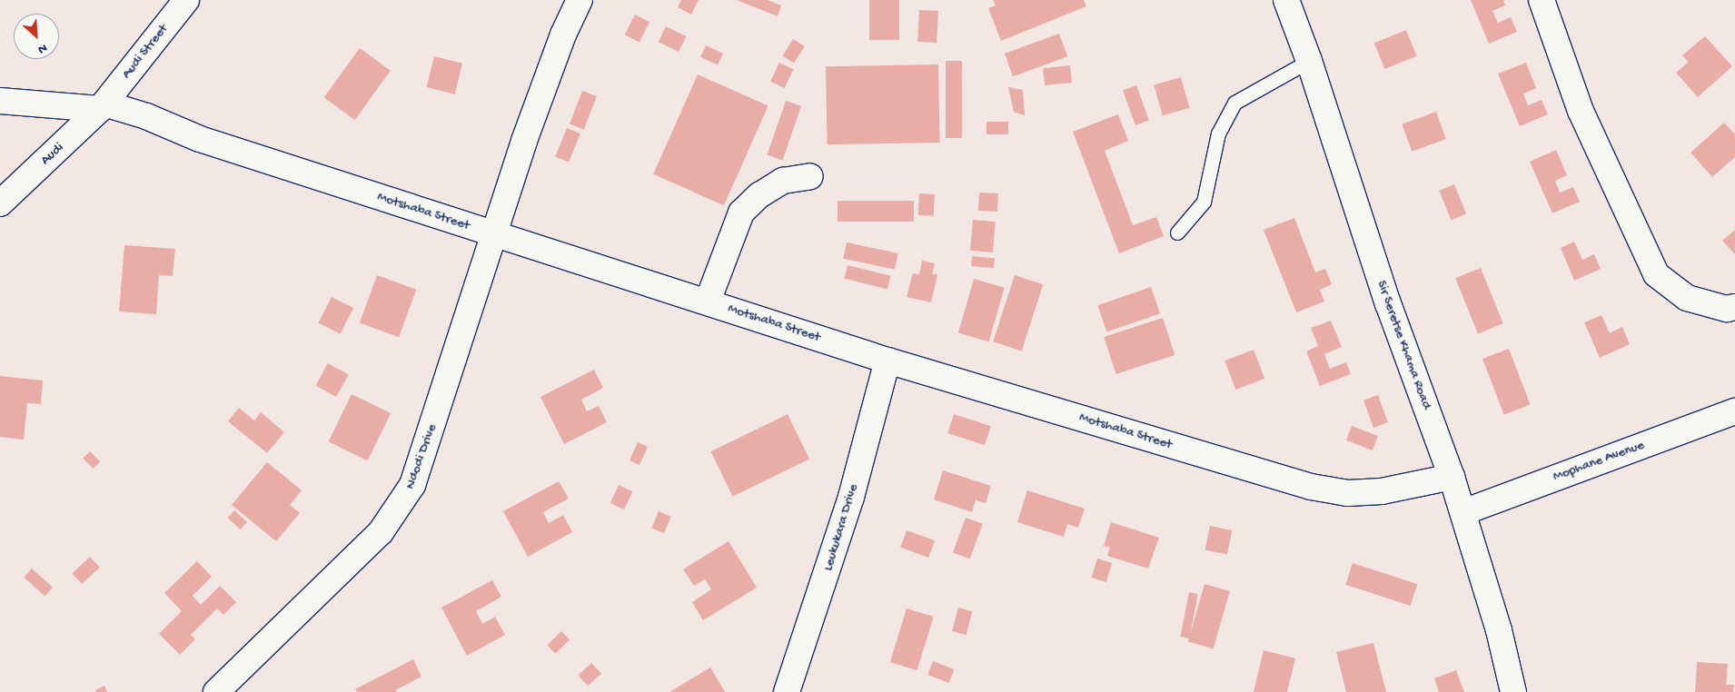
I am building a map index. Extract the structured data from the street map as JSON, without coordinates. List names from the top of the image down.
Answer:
{
  "streets": {
    "street": [
      "Audi Street",
      "Audi",
      "Motshaba Street",
      "Sir Seretse Khama Road",
      "Ndodi Drive",
      "Mophane Avenue",
      "Leukukara Drive"
    ]
  },
  "crossings": [
    ["Audi Street", "Audi"],
    ["Audi Street", "Motshaba Street"],
    ["Audi", "Motshaba Street"],
    ["Motshaba Street", "Sir Seretse Khama Road"],
    ["Motshaba Street", "Ndodi Drive"],
    ["Motshaba Street", "Leukukara Drive"],
    ["Sir Seretse Khama Road", "Mophane Avenue"]
  ],
  "north": "bottom right"
}
